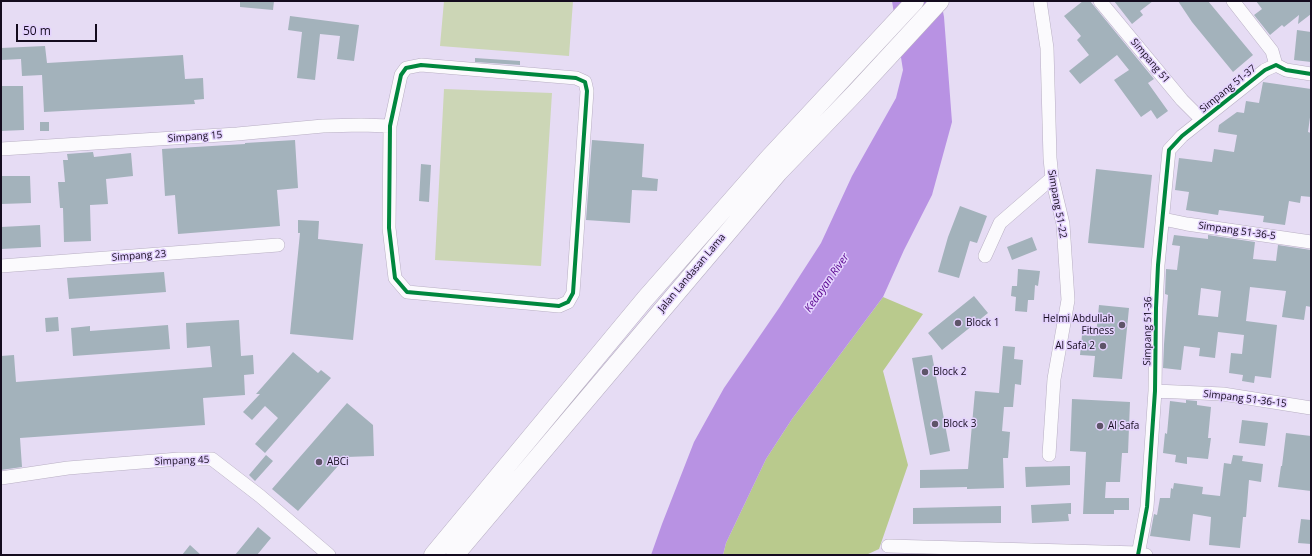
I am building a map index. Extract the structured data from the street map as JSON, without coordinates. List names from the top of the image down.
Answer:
{
  "streets": {
    "main road": ["Jalan Landasan Lama"],
    "street": [
      "Simpang 51",
      "Simpang 51-37",
      "Simpang 15",
      "Simpang 51-22",
      "Simpang 51-36-5",
      "Simpang 23",
      "Simpang 51-36",
      "Simpang 51-36-15",
      "Simpang 45"
    ]
  },
  "crossings": [
    ["Simpang 51", "Simpang 51-37"],
    ["Simpang 51", "Simpang 51-36"],
    ["Simpang 51-37", "Simpang 51-36"],
    ["Simpang 51-36-5", "Simpang 51-36"],
    ["Simpang 51-36", "Simpang 51-36-15"]
  ],
  "water": ["Kedayan River"],
  "places": [
    "Block 1",
    "Helmi Abdullah Fitness",
    "Al Safa 2",
    "Block 2",
    "Block 3",
    "Al Safa",
    "ABCi"
  ],
  "scale_bar": "50 m"
}
